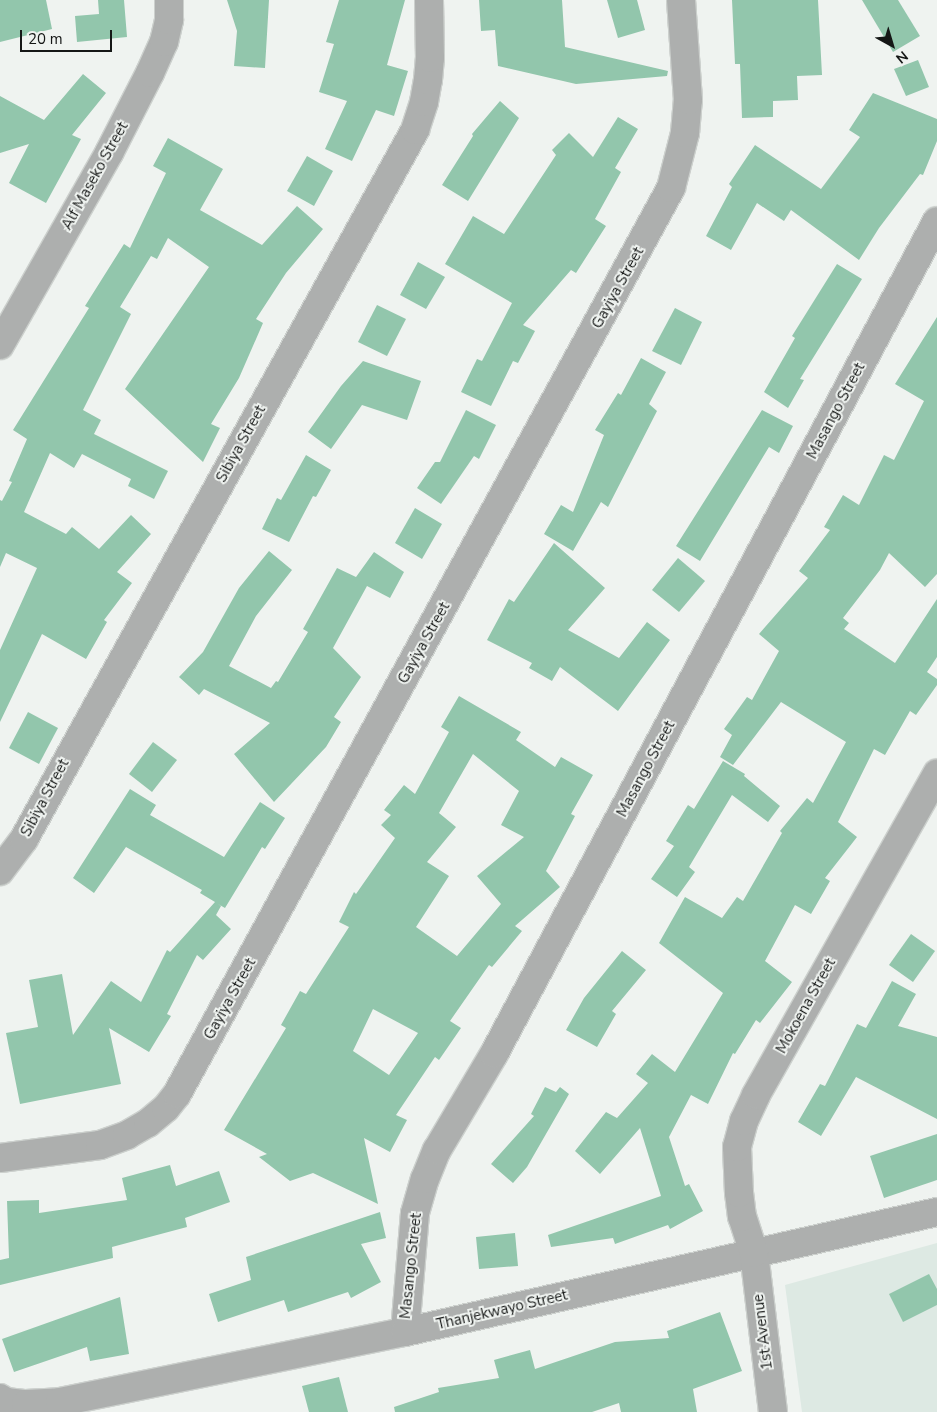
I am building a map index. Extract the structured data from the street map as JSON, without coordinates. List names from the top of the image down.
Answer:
{
  "streets": {
    "street": [
      "Alf Maseko Street",
      "Gayiya Street",
      "Masango Street",
      "Sibiya Street",
      "Mokoena Street",
      "Thanjekwayo Street",
      "1st Avenue"
    ]
  },
  "crossings": [
    ["Masango Street", "Thanjekwayo Street"],
    ["Mokoena Street", "Thanjekwayo Street"],
    ["Mokoena Street", "1st Avenue"],
    ["Thanjekwayo Street", "1st Avenue"]
  ],
  "scale_bar": "20 m",
  "north": "bottom right"
}
